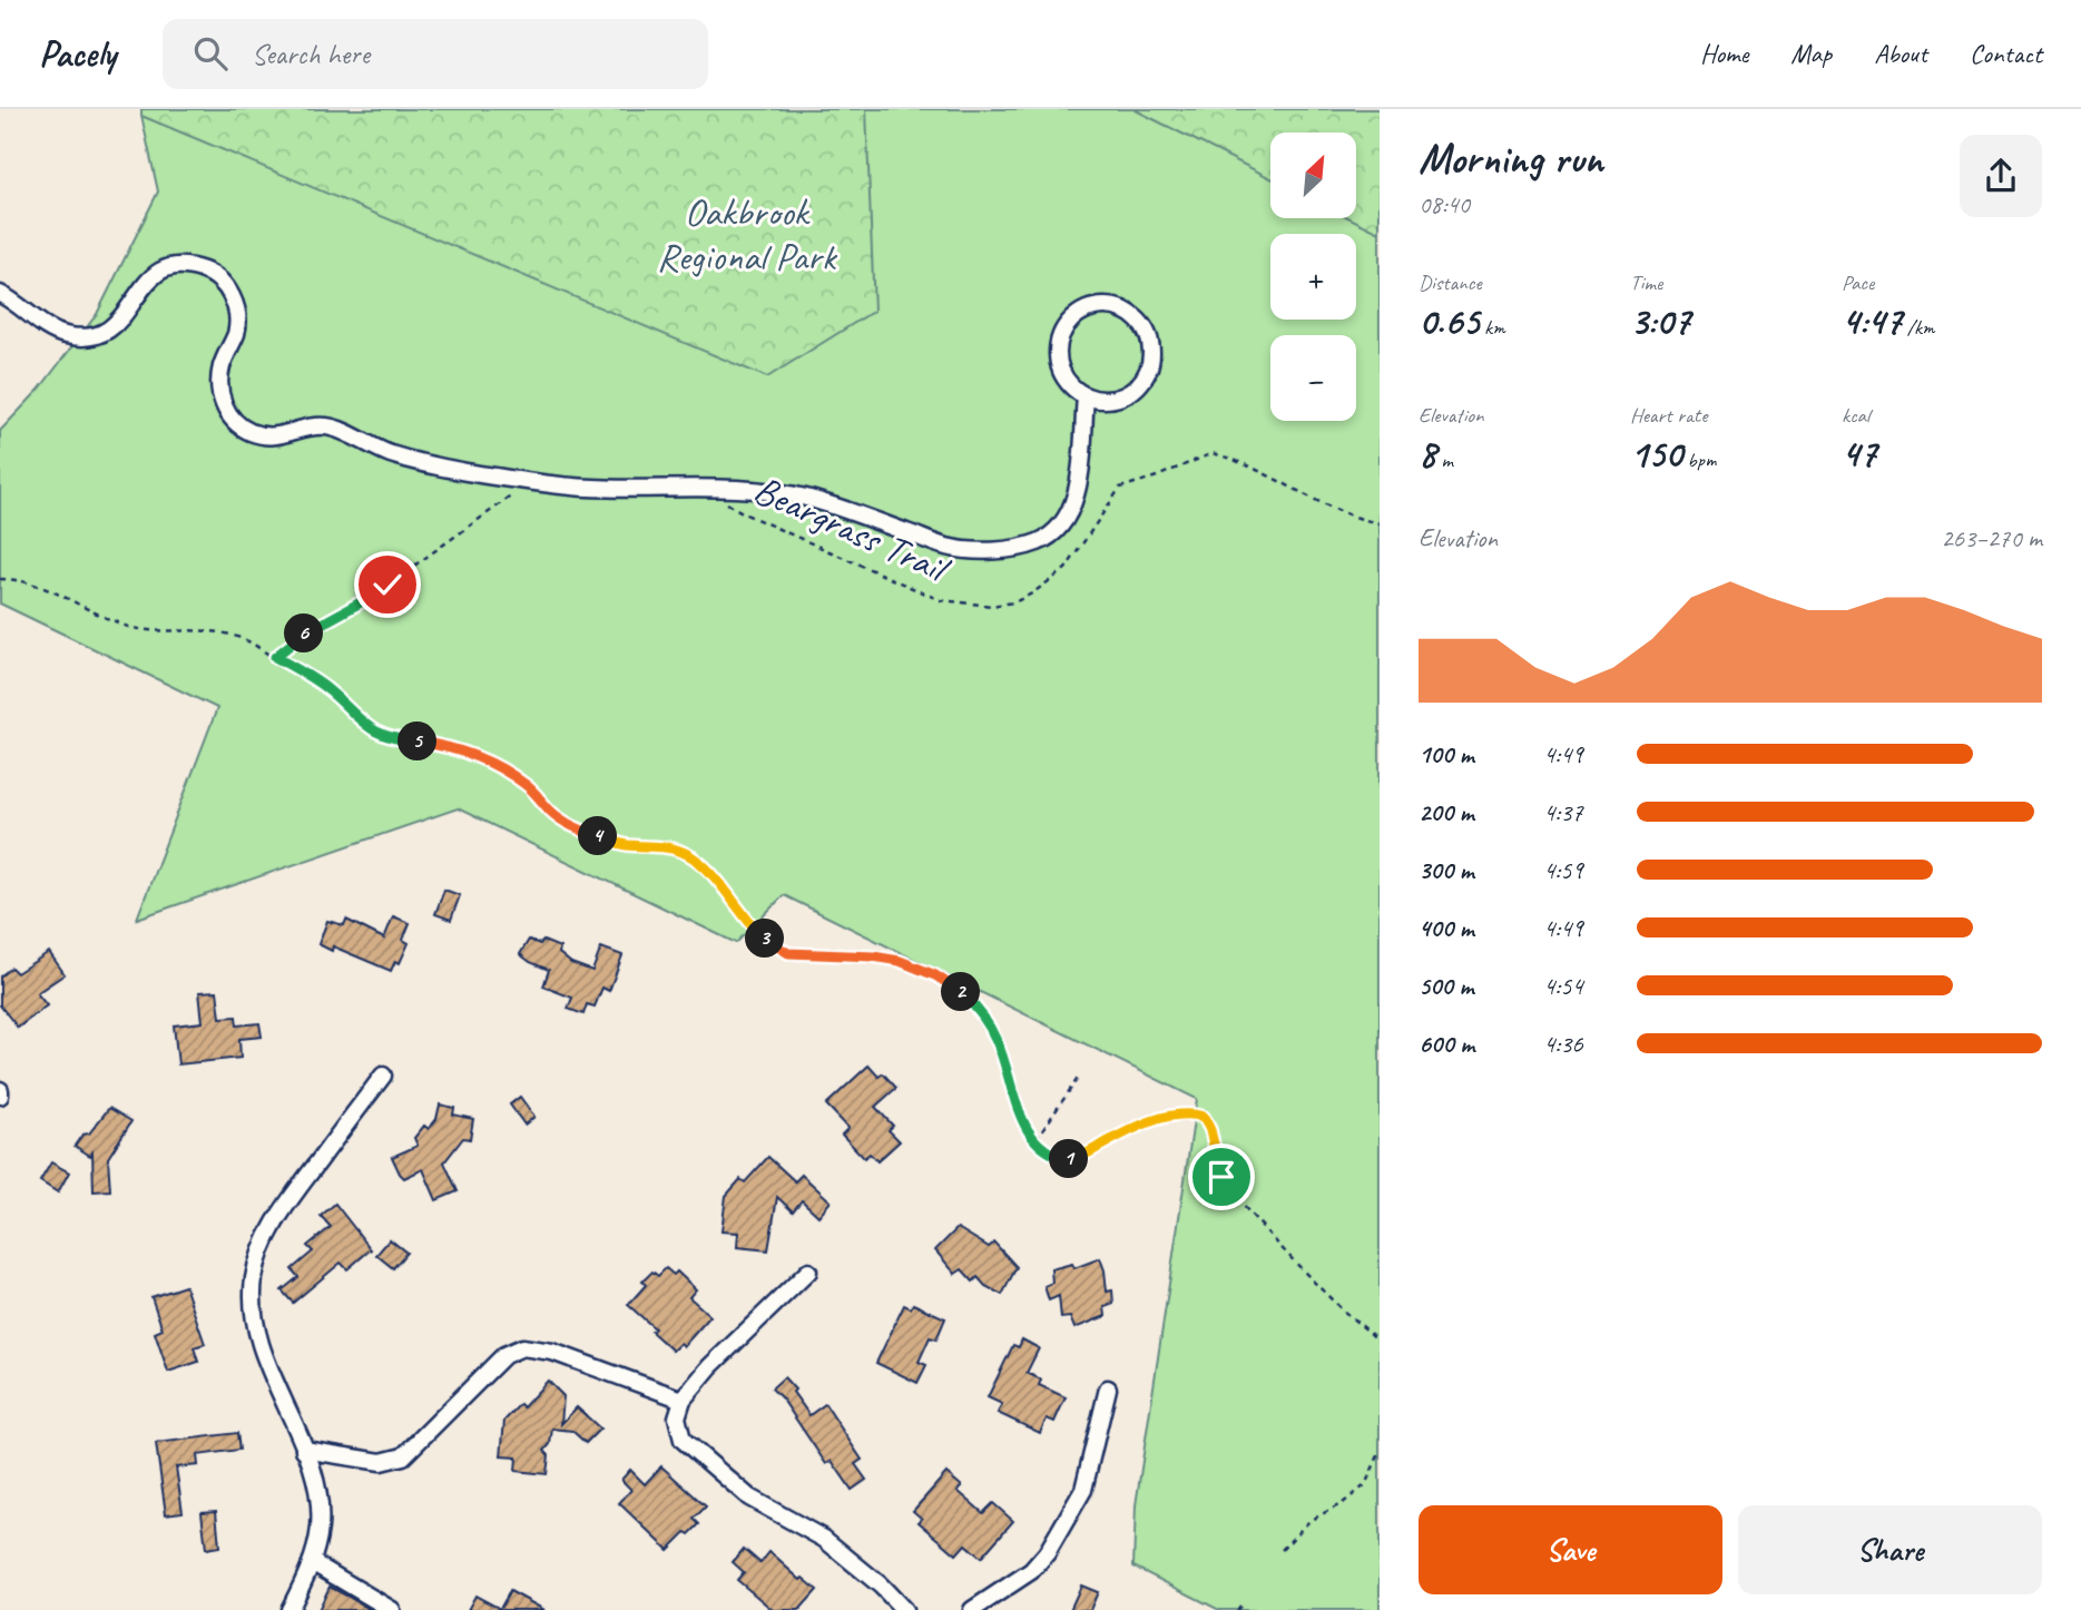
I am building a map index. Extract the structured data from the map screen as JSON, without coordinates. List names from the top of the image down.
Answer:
{
  "streets": {
    "path": ["Beargrass Trail"]
  },
  "parks": ["Oakbrook Regional Park"],
  "north": "top right",
  "page": {
    "header": "Pacely",
    "search": "Search here",
    "nav": [
      "Home",
      "Map",
      "About",
      "Contact"
    ],
    "heading": ["Morning run", "08:40"],
    "map_buttons": ["+", "−"],
    "stats": [
      ["Distance", "0.65 km"],
      ["Time", "3:07"],
      ["Pace", "4:47 /km"],
      ["Elevation", "8 m"],
      ["Heart rate", "150 bpm"],
      ["kcal", "47"]
    ],
    "chart": ["Elevation", "263–270 m"],
    "pins": [
      "6",
      "5",
      "4",
      "3",
      "2",
      "1"
    ],
    "list": [
      {
        "name": "100 m",
        "note": "4:49"
      },
      {
        "name": "200 m",
        "note": "4:37"
      },
      {
        "name": "300 m",
        "note": "4:59"
      },
      {
        "name": "400 m",
        "note": "4:49"
      },
      {
        "name": "500 m",
        "note": "4:54"
      },
      {
        "name": "600 m",
        "note": "4:36"
      }
    ],
    "buttons": ["Save", "Share"]
  }
}
